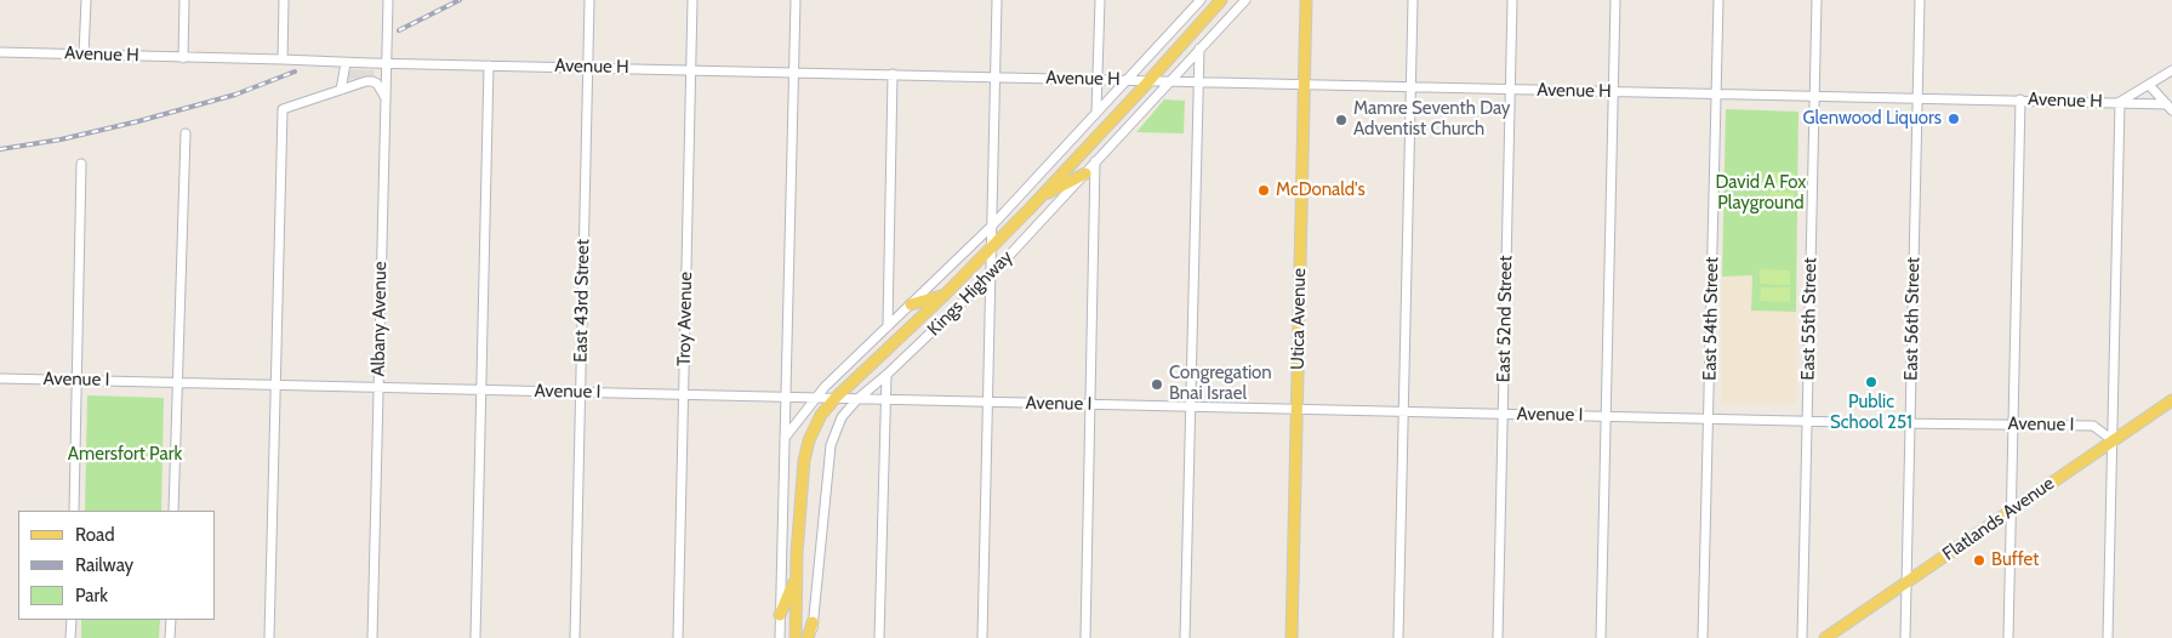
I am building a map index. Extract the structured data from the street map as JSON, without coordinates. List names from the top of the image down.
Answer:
{
  "streets": {
    "main road": ["Kings Highway", "Utica Avenue", "Flatlands Avenue"],
    "street": [
      "Avenue H",
      "East 43rd Street",
      "Albany Avenue",
      "Troy Avenue",
      "East 52nd Street",
      "East 54th Street",
      "East 55th Street",
      "East 56th Street",
      "Avenue I"
    ]
  },
  "crossings": [
    ["Avenue H", "Kings Highway"],
    ["Avenue H", "East 43rd Street"],
    ["Avenue H", "Albany Avenue"],
    ["Avenue H", "Troy Avenue"],
    ["Avenue H", "Utica Avenue"],
    ["Avenue H", "East 52nd Street"],
    ["Avenue H", "East 54th Street"],
    ["Avenue H", "East 55th Street"],
    ["Avenue H", "East 56th Street"],
    ["Kings Highway", "Avenue I"],
    ["East 43rd Street", "Avenue I"],
    ["Albany Avenue", "Avenue I"],
    ["Troy Avenue", "Avenue I"],
    ["Utica Avenue", "Avenue I"],
    ["East 52nd Street", "Avenue I"],
    ["East 54th Street", "Avenue I"],
    ["East 55th Street", "Avenue I"],
    ["East 56th Street", "Avenue I"],
    ["East 56th Street", "Flatlands Avenue"],
    ["Avenue I", "Flatlands Avenue"]
  ],
  "parks": ["David A Fox Playground", "Amersfort Park"],
  "places": [
    "Glenwood Liquors",
    "Mamre Seventh Day Adventist Church",
    "McDonald's",
    "Public School 251",
    "Congregation Bnai Israel",
    "Buffet"
  ],
  "legend": ["Road", "Railway", "Park"]
}
